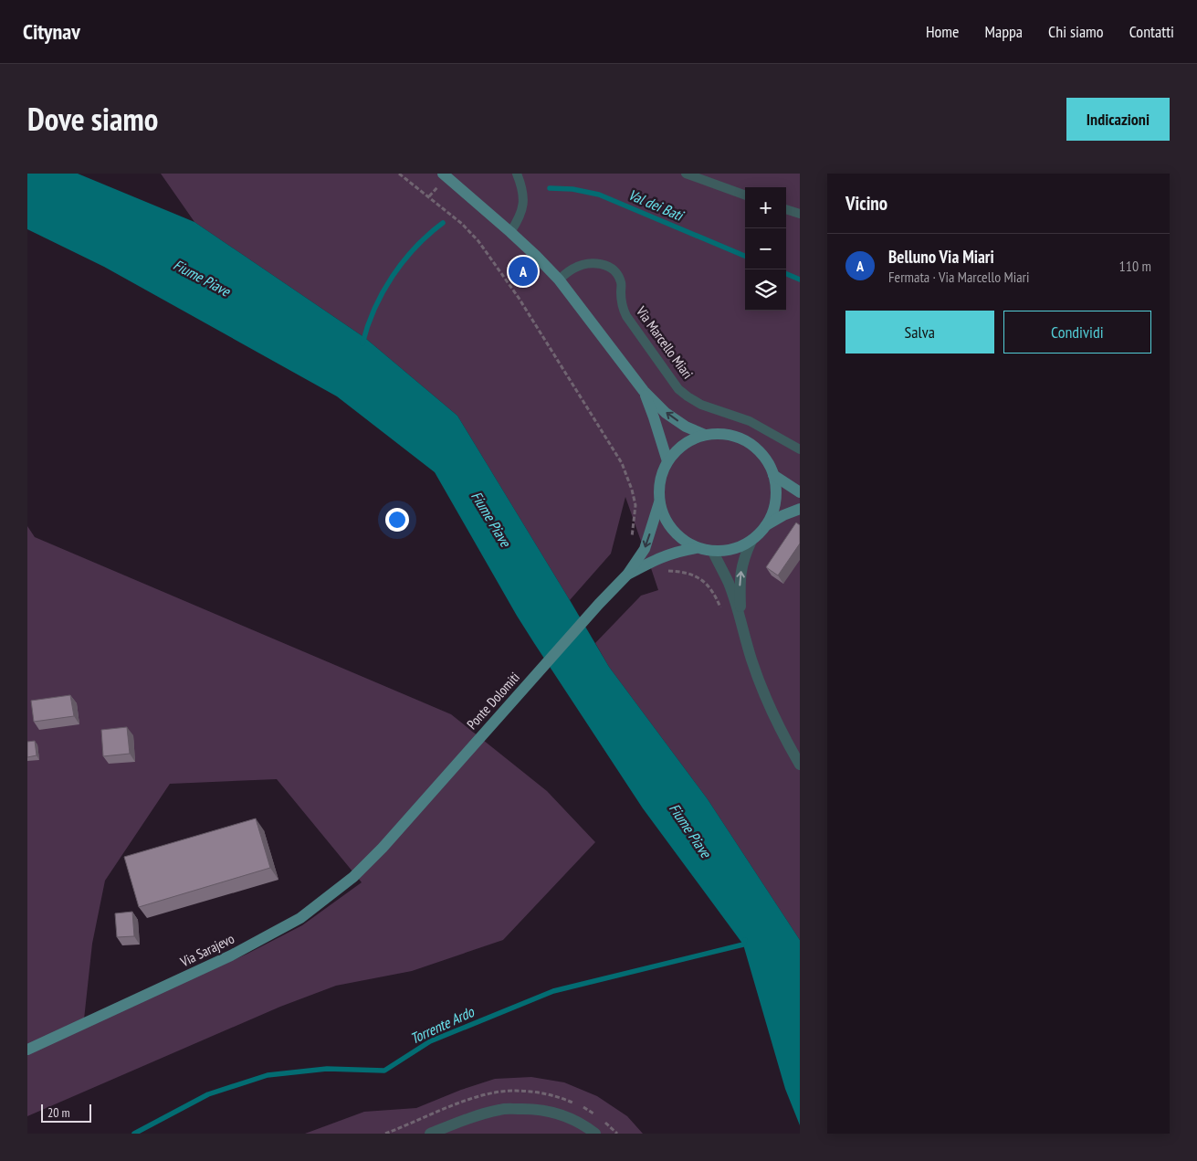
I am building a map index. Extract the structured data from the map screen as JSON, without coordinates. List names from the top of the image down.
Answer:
{
  "streets": {
    "main road": ["Ponte Dolomiti", "Via Sarajevo"],
    "lane": ["Via Marcello Miari"]
  },
  "crossings": [
    ["Ponte Dolomiti", "Via Sarajevo"]
  ],
  "water": ["Val dei Bati", "Fiume Piave", "Torrente Ardo"],
  "scale_bar": "20 m",
  "page": {
    "header": "Citynav",
    "nav": [
      "Home",
      "Mappa",
      "Chi siamo",
      "Contatti"
    ],
    "title": "Dove siamo",
    "buttons": [
      "Indicazioni",
      ["Salva", "Condividi"]
    ],
    "heading": "Vicino",
    "map_buttons": ["+", "−"],
    "list": [
      {
        "mark": "A",
        "name": "Belluno Via Miari",
        "note": "Fermata · Via Marcello Miari",
        "value": "110 m"
      }
    ],
    "pins": "A",
    "scale": "20 m"
  }
}
